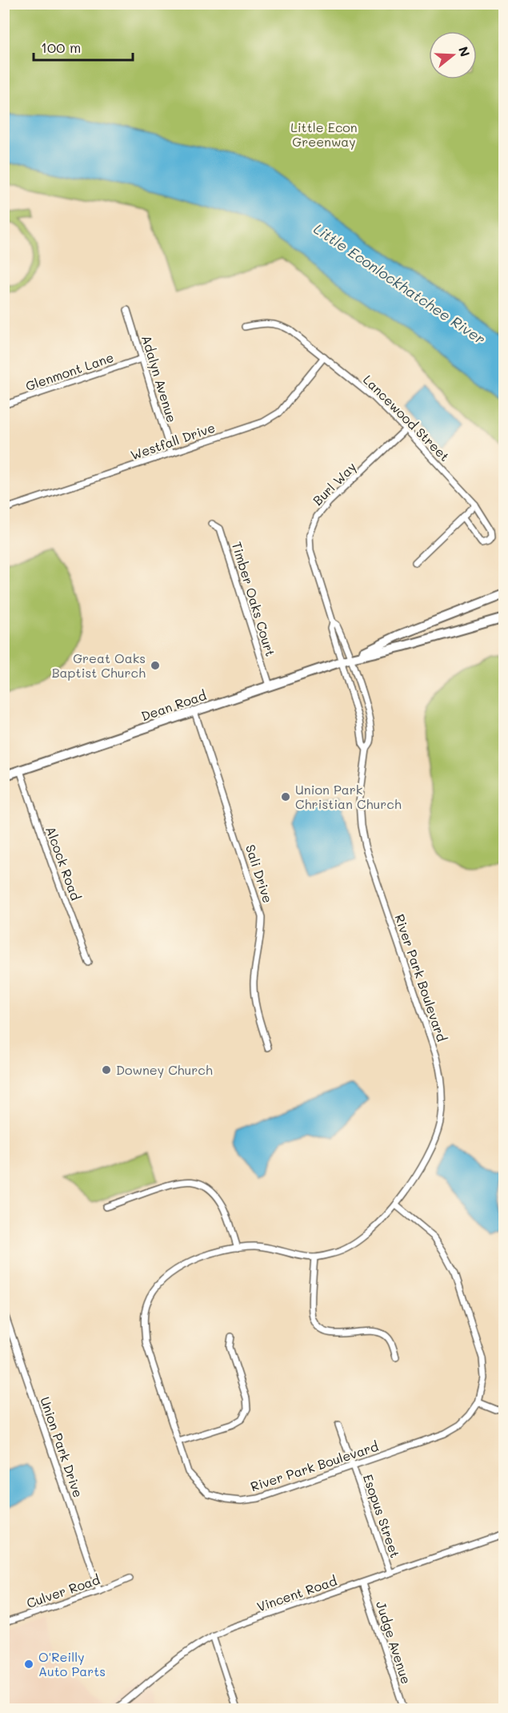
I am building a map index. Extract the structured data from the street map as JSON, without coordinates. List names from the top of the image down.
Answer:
{
  "streets": {
    "main road": ["Dean Road"],
    "street": [
      "Glenmont Lane",
      "Adalyn Avenue",
      "Lancewood Street",
      "Westfall Drive",
      "Burl Way",
      "Timber Oaks Court",
      "Alcock Road",
      "Sali Drive",
      "River Park Boulevard",
      "Union Park Drive",
      "Esopus Street",
      "Culver Road",
      "Vincent Road",
      "Judge Avenue"
    ]
  },
  "crossings": [
    ["Glenmont Lane", "Adalyn Avenue"],
    ["Adalyn Avenue", "Westfall Drive"],
    ["Lancewood Street", "Westfall Drive"],
    ["Lancewood Street", "Burl Way"],
    ["Burl Way", "Dean Road"],
    ["Burl Way", "River Park Boulevard"],
    ["Timber Oaks Court", "Dean Road"],
    ["Dean Road", "Alcock Road"],
    ["Dean Road", "Sali Drive"],
    ["Dean Road", "River Park Boulevard"],
    ["River Park Boulevard", "Esopus Street"],
    ["Union Park Drive", "Culver Road"],
    ["Esopus Street", "Vincent Road"],
    ["Vincent Road", "Judge Avenue"]
  ],
  "water": ["Little Econlockhatchee River"],
  "parks": ["Little Econ Greenway"],
  "places": [
    "Great Oaks Baptist Church",
    "Union Park Christian Church",
    "Downey Church",
    "O'Reilly Auto Parts"
  ],
  "scale_bar": "100 m",
  "north": "right"
}
